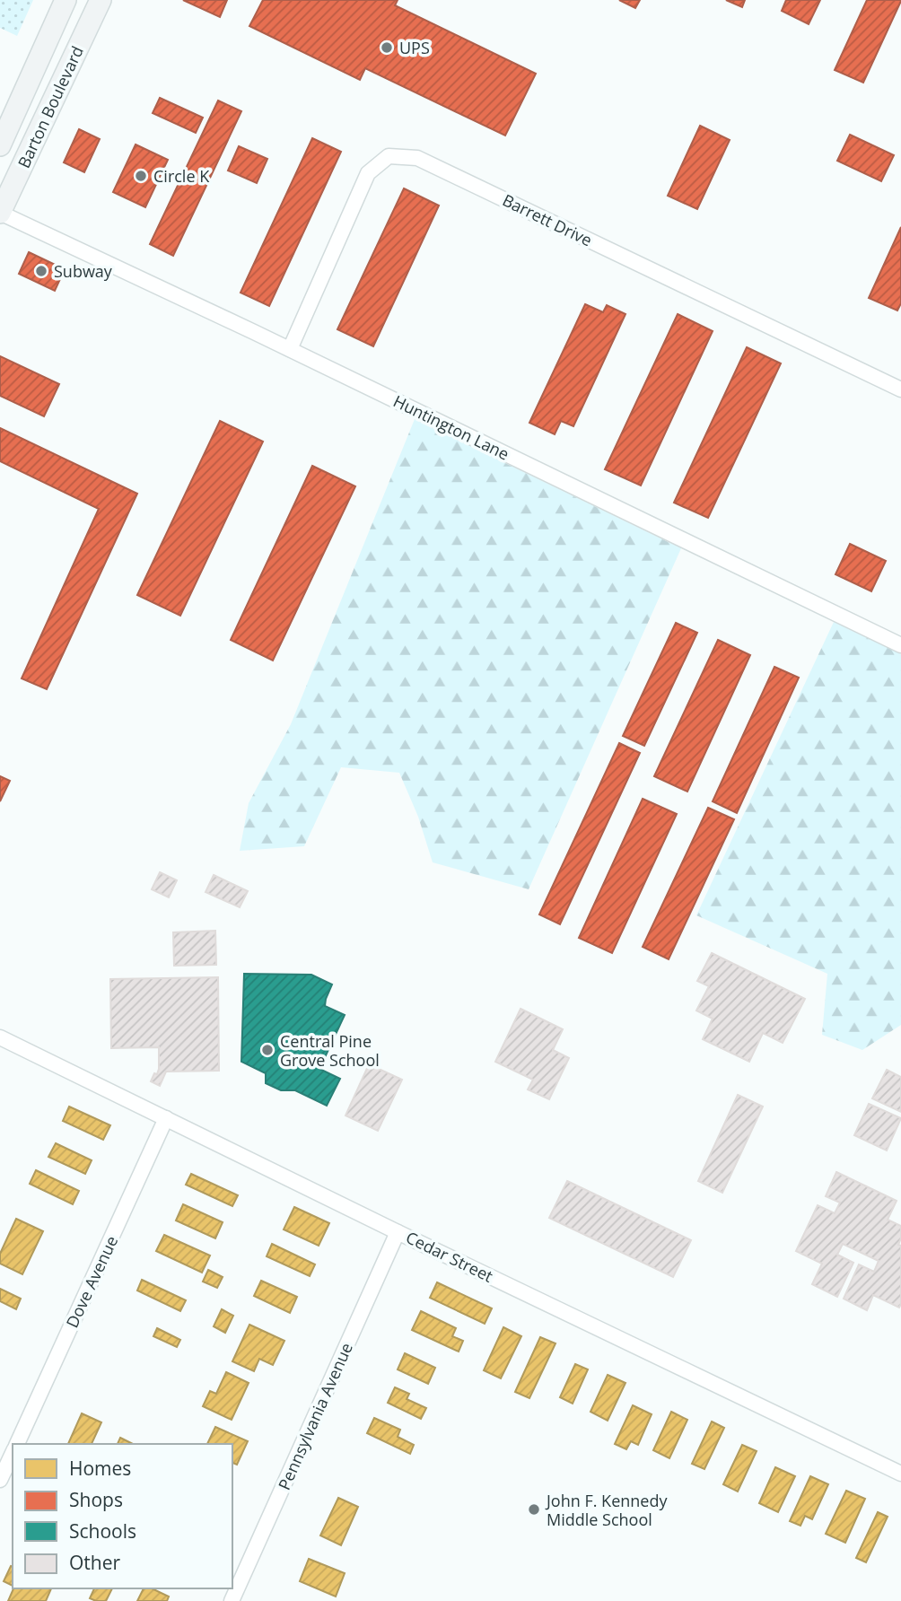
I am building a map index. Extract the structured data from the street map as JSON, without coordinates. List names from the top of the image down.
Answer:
{
  "streets": {
    "main road": ["Barton Boulevard"],
    "street": [
      "Barrett Drive",
      "Huntington Lane",
      "Cedar Street",
      "Dove Avenue",
      "Pennsylvania Avenue"
    ]
  },
  "crossings": [
    ["Barton Boulevard", "Huntington Lane"],
    ["Barrett Drive", "Huntington Lane"],
    ["Cedar Street", "Dove Avenue"],
    ["Cedar Street", "Pennsylvania Avenue"]
  ],
  "places": [
    "UPS",
    "Circle K",
    "Subway",
    "Central Pine Grove School",
    "John F. Kennedy Middle School"
  ],
  "legend": [
    "Homes",
    "Shops",
    "Schools",
    "Other"
  ]
}
